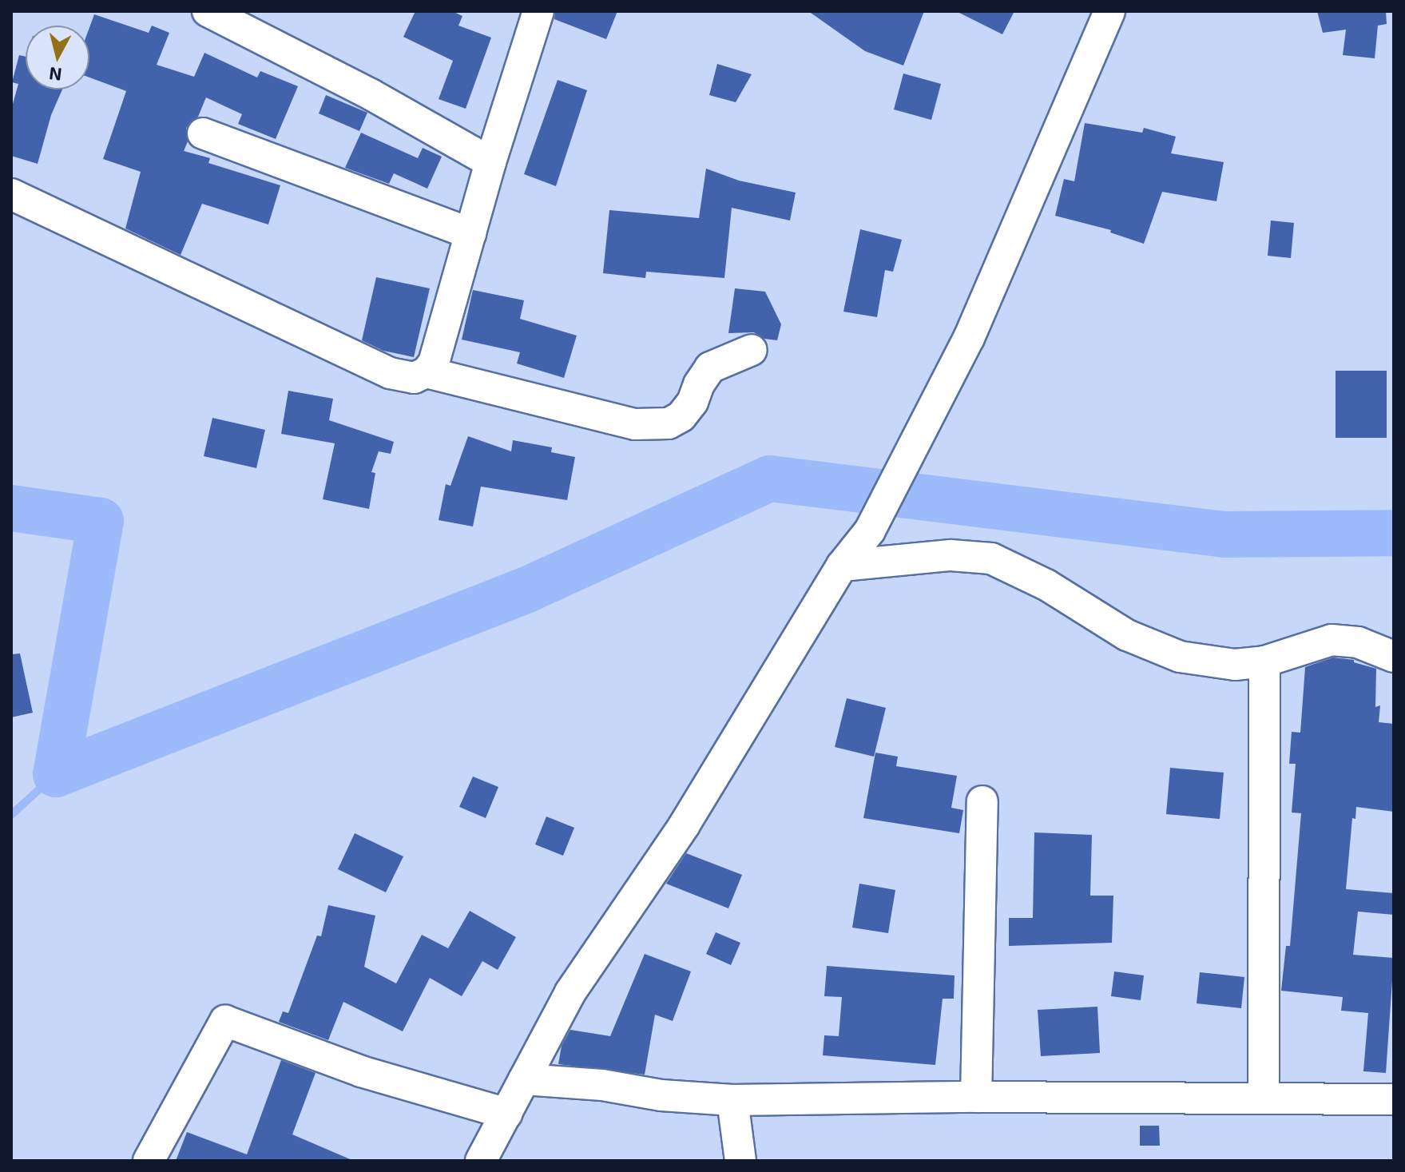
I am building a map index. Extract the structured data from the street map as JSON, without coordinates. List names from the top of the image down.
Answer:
{
  "north": "bottom"
}
